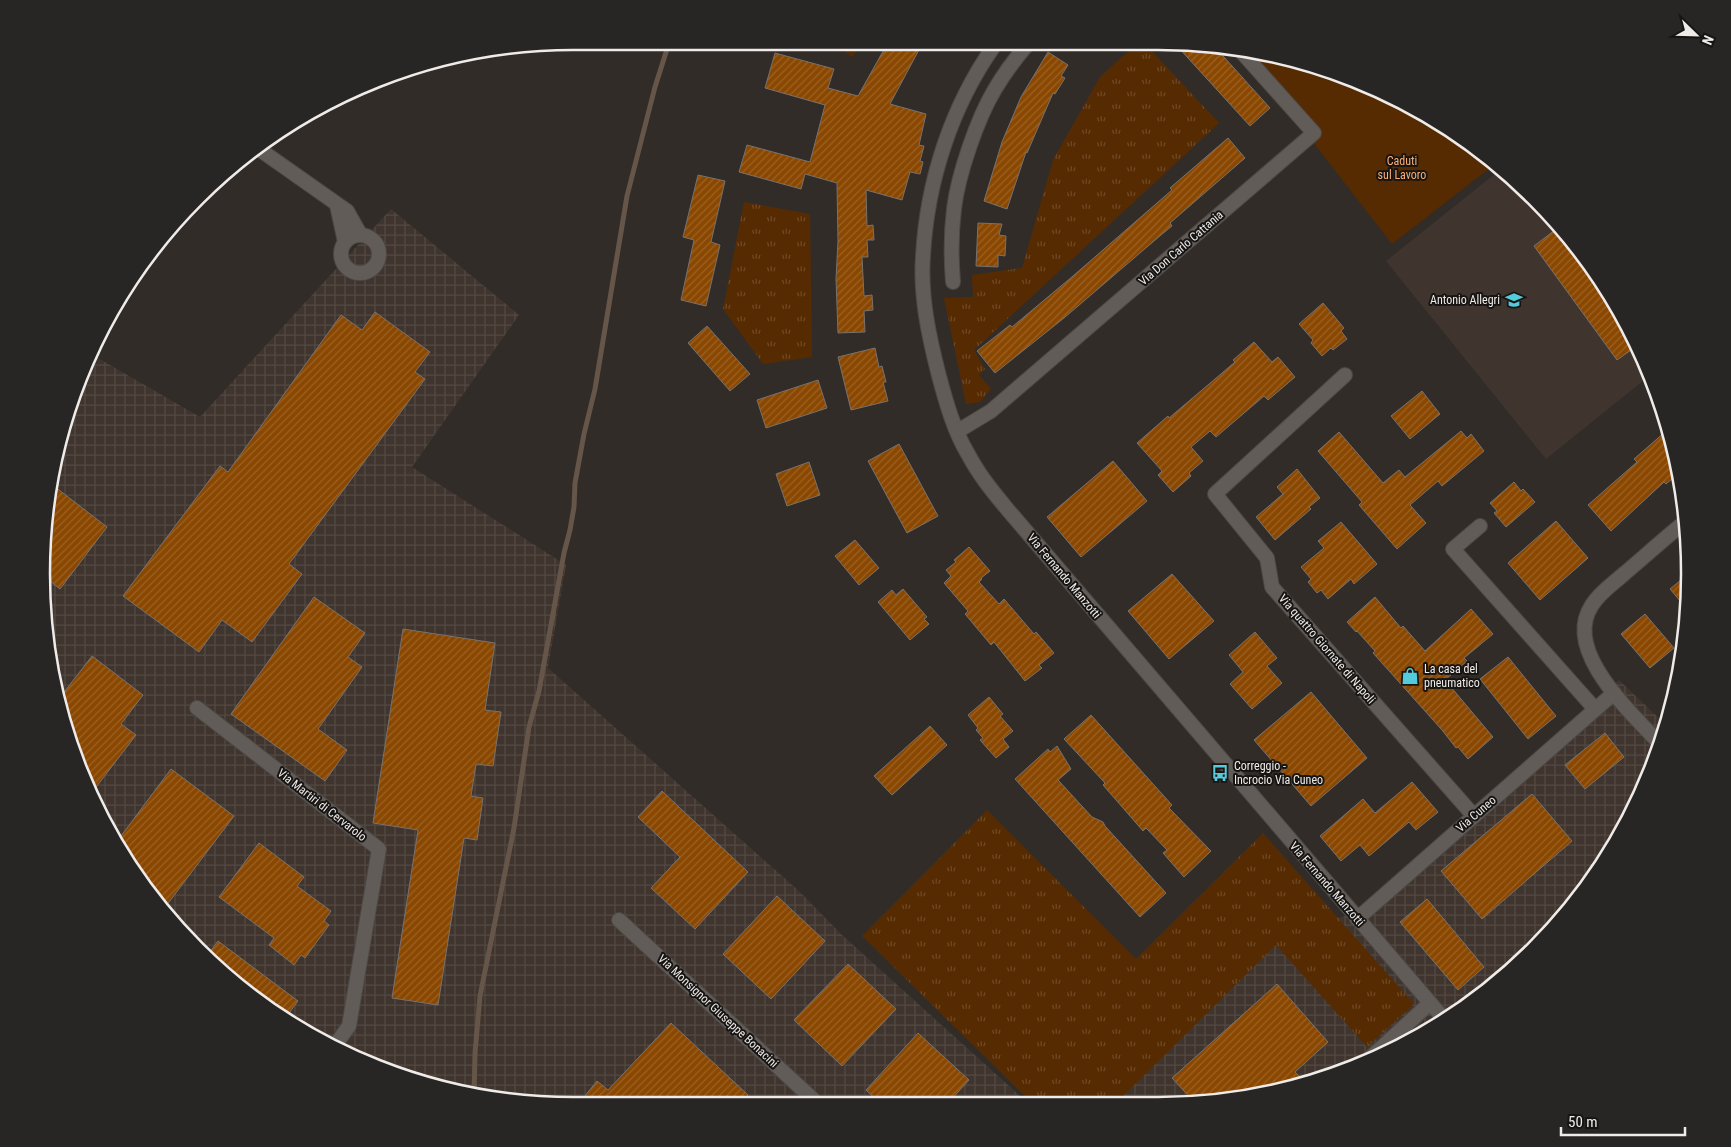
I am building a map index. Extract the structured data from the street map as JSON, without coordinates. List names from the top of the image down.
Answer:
{
  "streets": {
    "street": [
      "Via Don Carlo Cattania",
      "Via Fernando Manzotti",
      "Via quattro Giornate di Napoli",
      "Via Martiri di Cervarolo",
      "Via Cuneo",
      "Via Monsignor Giuseppe Bonacini"
    ]
  },
  "crossings": [
    ["Via Don Carlo Cattania", "Via Fernando Manzotti"],
    ["Via Fernando Manzotti", "Via Cuneo"],
    ["Via quattro Giornate di Napoli", "Via Cuneo"]
  ],
  "parks": ["Caduti sul Lavoro"],
  "places": {
    "school or university": ["Antonio Allegri"],
    "shop": ["La casa del pneumatico"],
    "bus stop": ["Correggio - Incrocio Via Cuneo"]
  },
  "scale_bar": "50 m",
  "north": "bottom right"
}
